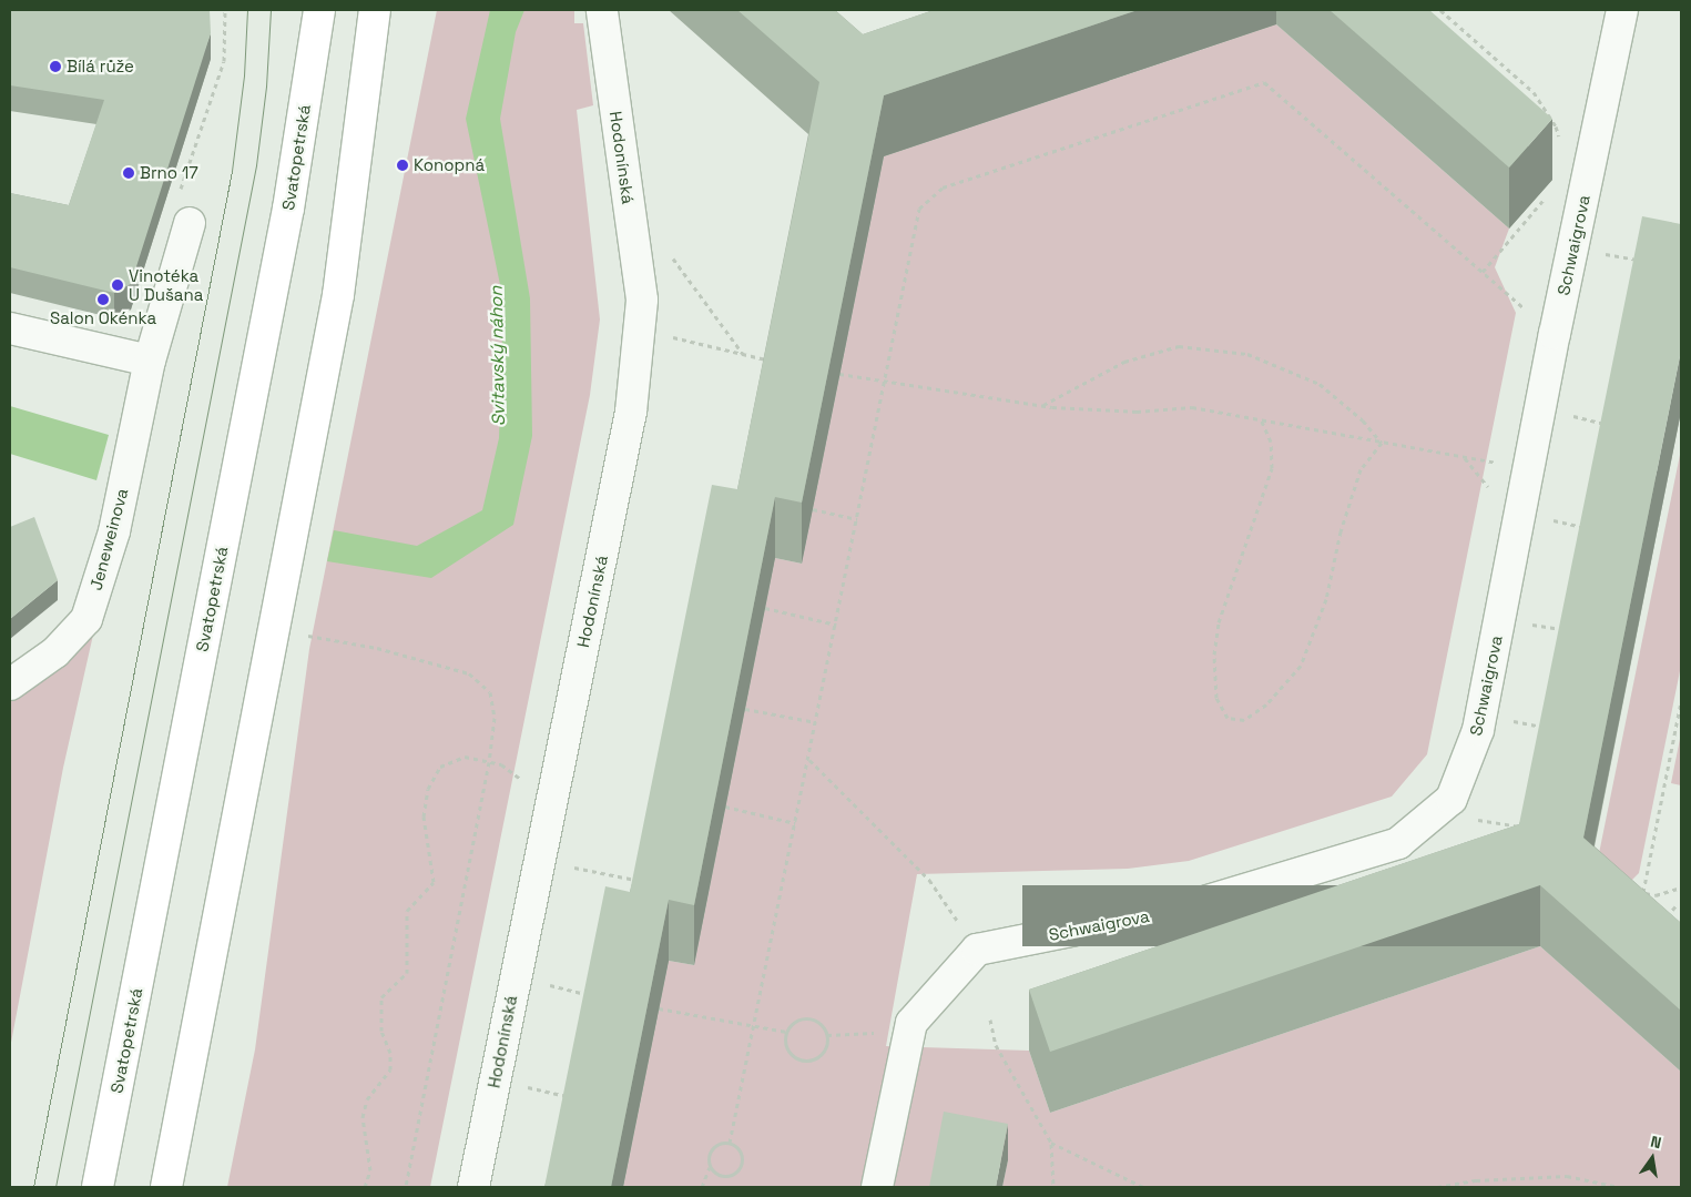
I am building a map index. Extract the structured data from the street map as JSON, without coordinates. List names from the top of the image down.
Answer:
{
  "streets": {
    "main road": ["Svatopetrská"],
    "street": ["Hodonínská", "Schwaigrova", "Jeneweinova"]
  },
  "water": ["Svitavský náhon"],
  "places": [
    "Bílá růže",
    "Konopná",
    "Brno 17",
    "Vinotéka U Dušana",
    "Salon Okénka"
  ],
  "north": "top"
}
